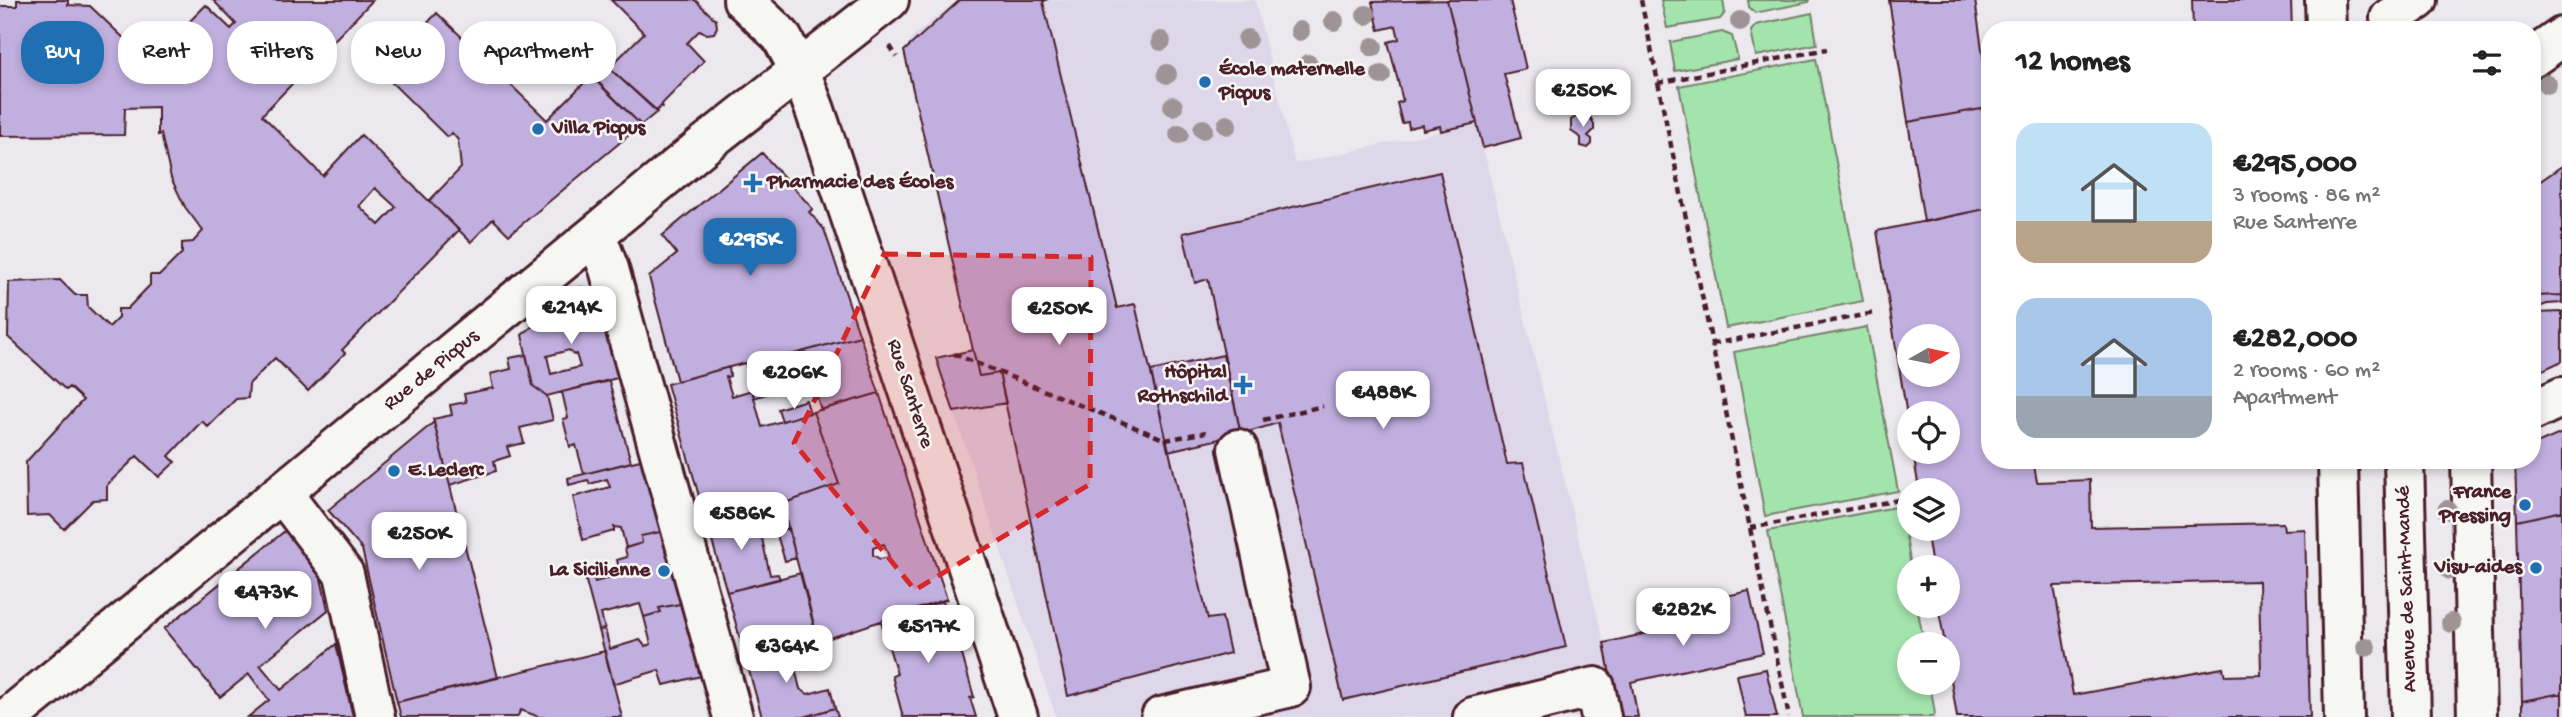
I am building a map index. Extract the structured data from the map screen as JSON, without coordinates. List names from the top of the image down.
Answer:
{
  "streets": {
    "street": ["Rue de Picpus", "Rue Santerre", "Avenue de Saint-Mandé"]
  },
  "crossings": [
    ["Rue de Picpus", "Rue Santerre"]
  ],
  "places": {
    "other": [
      "École maternelle Picpus",
      "Villa Picpus",
      "E.Leclerc",
      "France Pressing",
      "Visu-aides",
      "La Sicilienne"
    ],
    "health": ["Pharmacie des Écoles", "Hôpital Rothschild"]
  },
  "north": "right",
  "page": {
    "chip": [
      "Buy",
      "Rent",
      "Filters",
      "New",
      "Apartment"
    ],
    "heading": "12 homes",
    "price": [
      "€250K",
      "€295K",
      "€214K",
      "€250K",
      "€206K",
      "€488K",
      "€586K",
      "€250K",
      "€473K",
      "€282K",
      "€517K",
      "€364K"
    ],
    "list": [
      {
        "name": "€295,000",
        "note": "3 rooms · 86 m² · Rue Santerre"
      },
      {
        "name": "€282,000",
        "note": "2 rooms · 60 m² · Apartment"
      }
    ],
    "map_buttons": ["+", "−"]
  }
}
